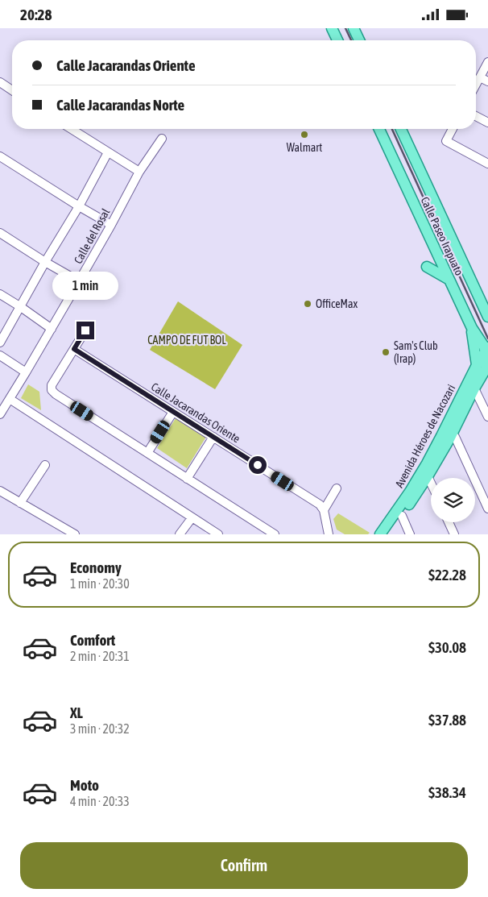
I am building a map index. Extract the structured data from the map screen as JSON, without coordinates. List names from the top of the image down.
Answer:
{
  "streets": {
    "main road": ["Calle Paseo Irapuato", "Avenida Héroes de Nacozari"],
    "street": ["Calle del Rosal", "Calle Jacarandas Oriente"]
  },
  "crossings": [
    ["Calle Paseo Irapuato", "Avenida Héroes de Nacozari"]
  ],
  "parks": ["CAMPO DE FUT BOL"],
  "places": ["Walmart", "OfficeMax", "Sam's Club (Irap)"],
  "page": {
    "status": "20:28",
    "banner": ["Calle Jacarandas Oriente", "Calle Jacarandas Norte"],
    "bubble": "1 min",
    "list": [
      {
        "name": "Economy",
        "note": "1 min · 20:30",
        "value": "$22.28"
      },
      {
        "name": "Comfort",
        "note": "2 min · 20:31",
        "value": "$30.08"
      },
      {
        "name": "XL",
        "note": "3 min · 20:32",
        "value": "$37.88"
      },
      {
        "name": "Moto",
        "note": "4 min · 20:33",
        "value": "$38.34"
      }
    ],
    "buttons": "Confirm"
  }
}
